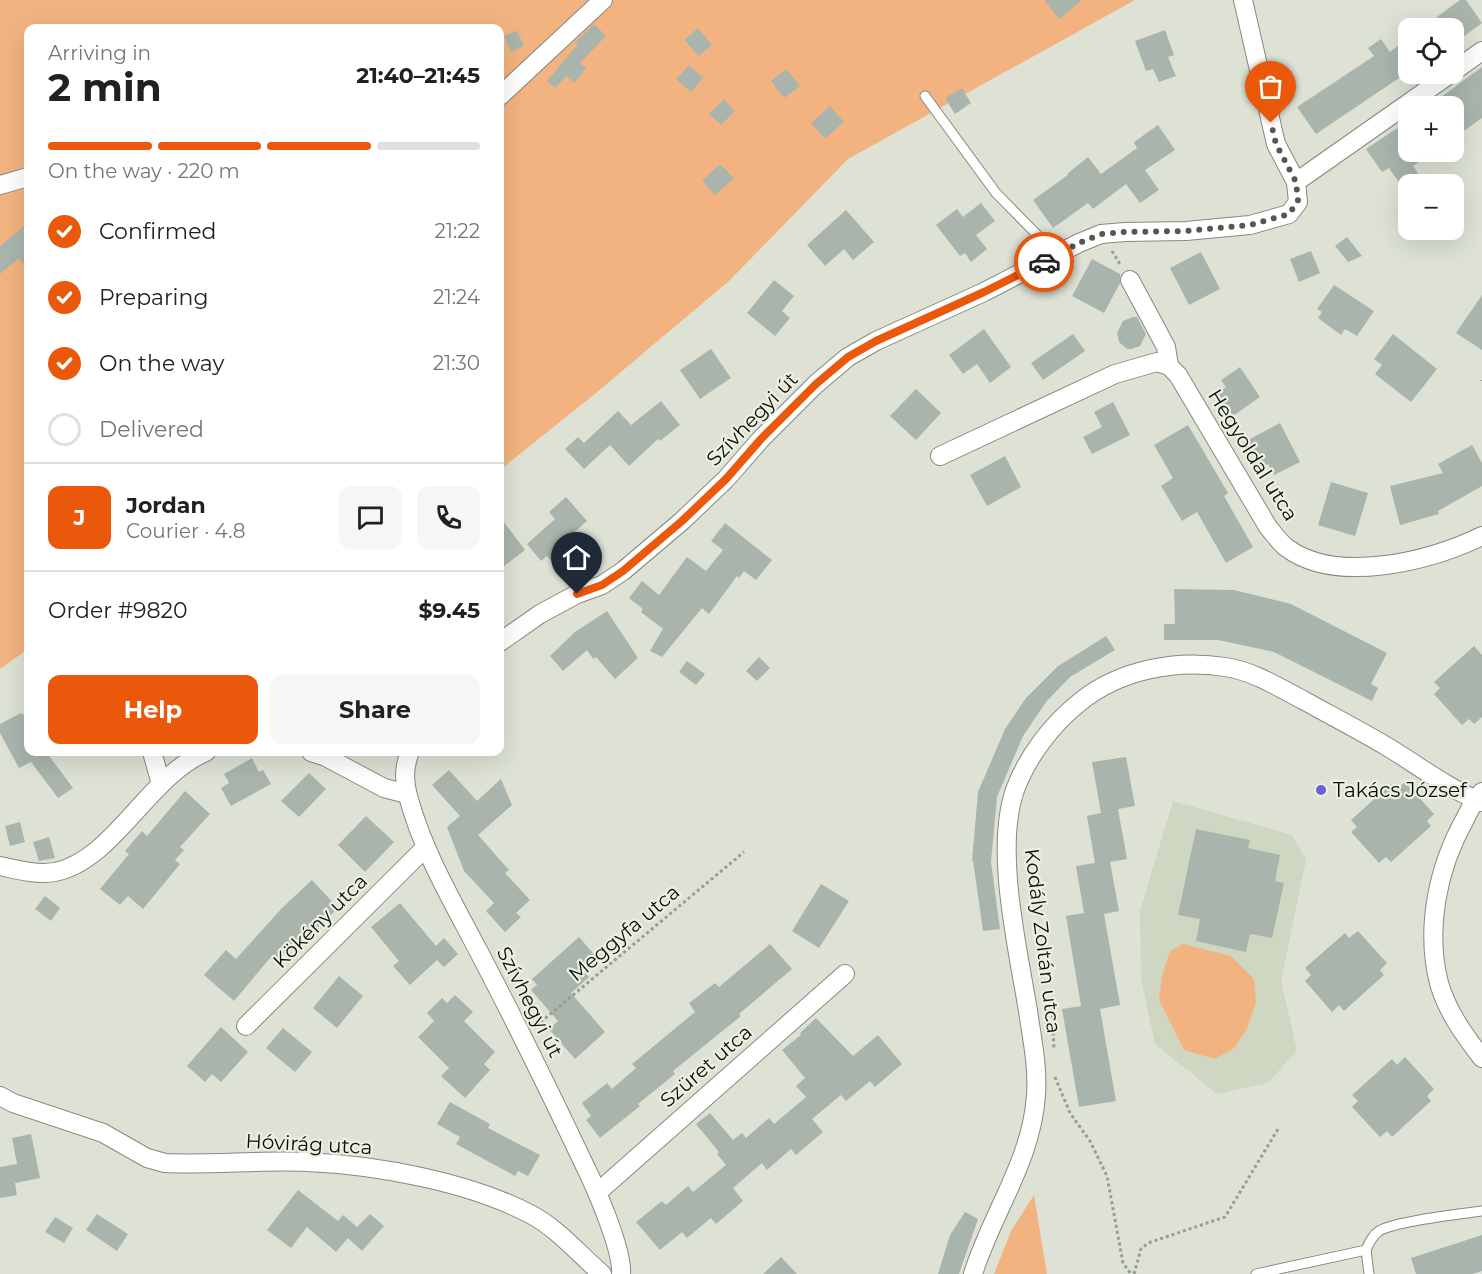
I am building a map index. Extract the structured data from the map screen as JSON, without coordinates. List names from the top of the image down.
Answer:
{
  "streets": {
    "street": [
      "Szívhegyi út",
      "Hegyoldal utca",
      "Kökény utca",
      "Kodály Zoltán utca",
      "Szüret utca",
      "Hóvirág utca"
    ],
    "path": ["Meggyfa utca"]
  },
  "crossings": [
    ["Szívhegyi út", "Kökény utca"],
    ["Szívhegyi út", "Meggyfa utca"],
    ["Szívhegyi út", "Szüret utca"]
  ],
  "places": ["Takács József"],
  "page": {
    "map_buttons": ["+", "−"],
    "heading": ["2 min", "Arriving in", "21:40–21:45"],
    "panel": [
      "Jordan",
      "Courier · 4.8",
      "Order #9820",
      "$9.45"
    ],
    "bar": "On the way · 220 m",
    "list": [
      ["Confirmed", "21:22"],
      ["Preparing", "21:24"],
      ["On the way", "21:30"],
      "Delivered"
    ],
    "round": "J",
    "buttons": ["Help", "Share"]
  }
}
